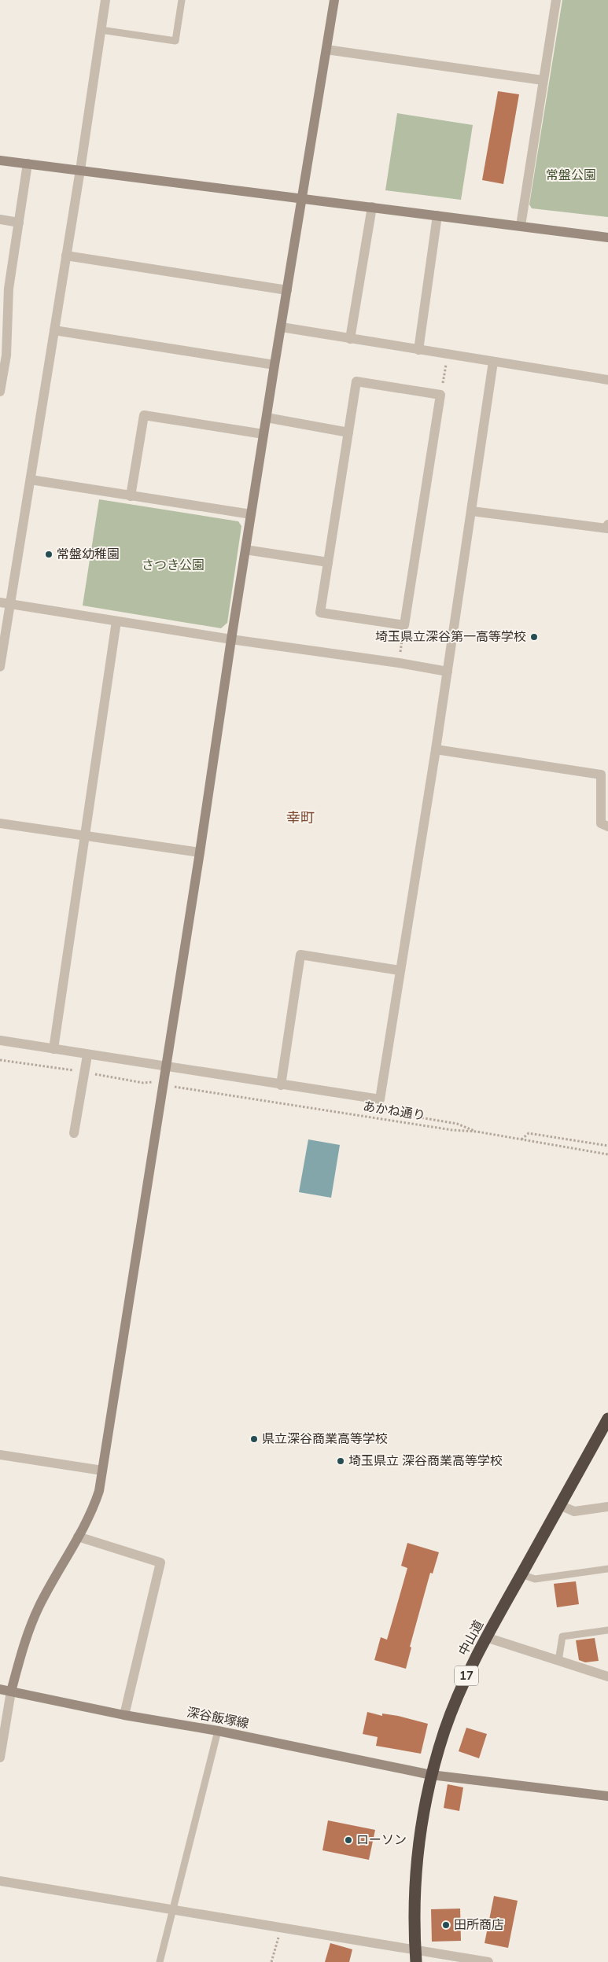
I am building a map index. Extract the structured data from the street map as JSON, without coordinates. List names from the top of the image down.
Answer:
{
  "streets": {
    "highway": ["中山道", "17"],
    "street": ["深谷飯塚線"],
    "path": ["あかね通り"]
  },
  "crossings": [
    ["中山道", "深谷飯塚線"]
  ],
  "districts": ["幸町"],
  "parks": ["常盤公園", "さつき公園"],
  "places": [
    "常盤幼稚園",
    "埼玉県立深谷第一高等学校",
    "県立深谷商業高等学校",
    "埼玉県立 深谷商業高等学校",
    "ローソン",
    "田所商店"
  ]
}
